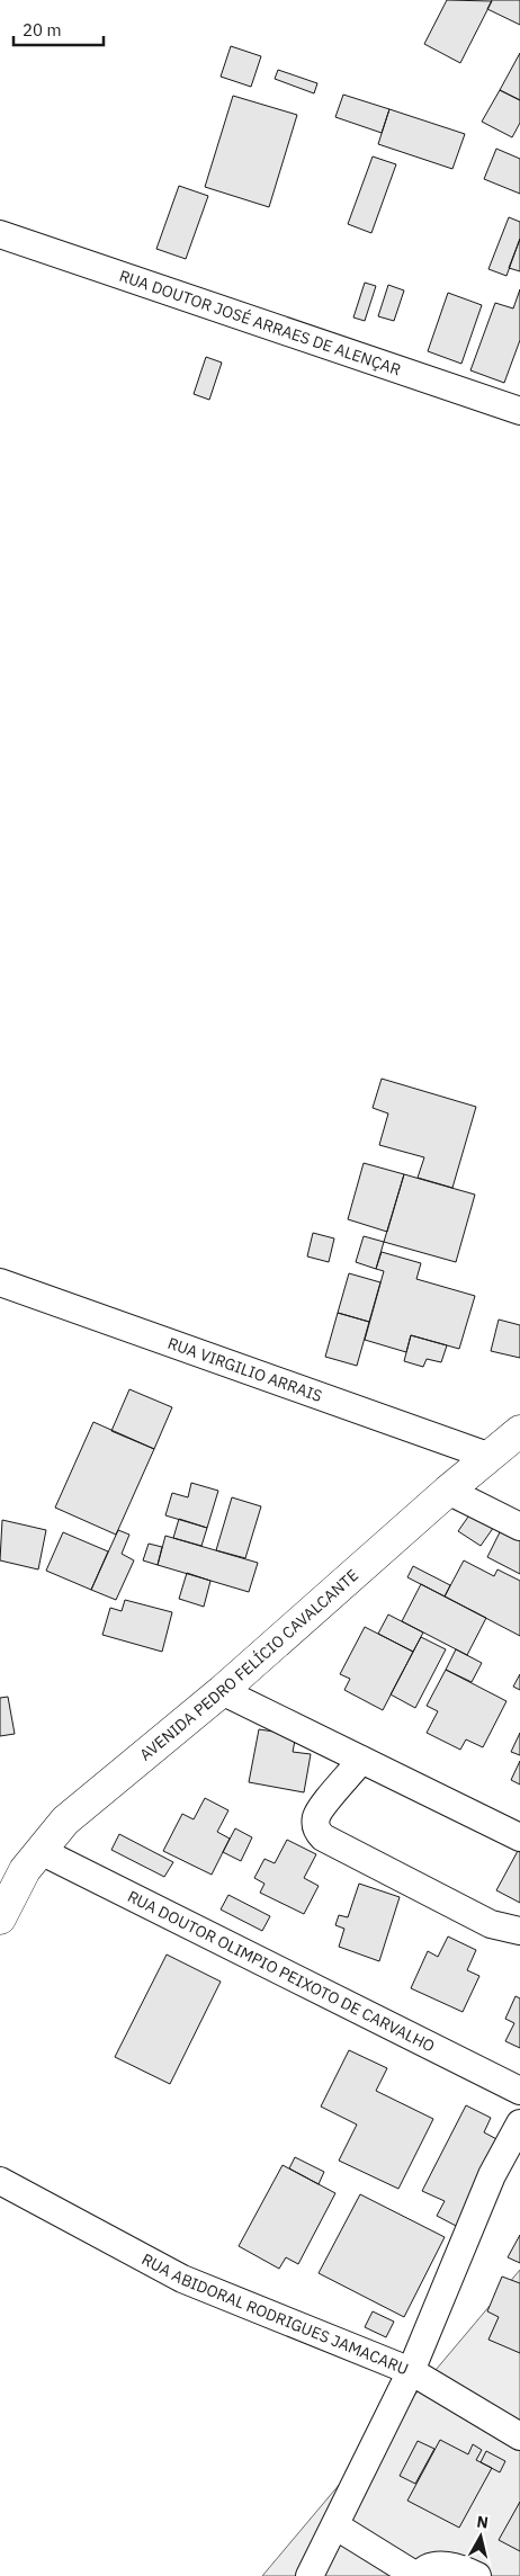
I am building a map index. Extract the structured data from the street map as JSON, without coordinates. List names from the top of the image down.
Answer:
{
  "streets": {
    "street": [
      "RUA DOUTOR JOSÉ ARRAES DE ALENÇAR",
      "RUA VIRGILIO ARRAIS",
      "AVENIDA PEDRO FELÍCIO CAVALCANTE",
      "RUA DOUTOR OLIMPIO PEIXOTO DE CARVALHO",
      "RUA ABIDORAL RODRIGUES JAMACARU"
    ]
  },
  "crossings": [
    ["RUA VIRGILIO ARRAIS", "AVENIDA PEDRO FELÍCIO CAVALCANTE"],
    ["AVENIDA PEDRO FELÍCIO CAVALCANTE", "RUA DOUTOR OLIMPIO PEIXOTO DE CARVALHO"]
  ],
  "scale_bar": "20 m",
  "north": "top"
}
